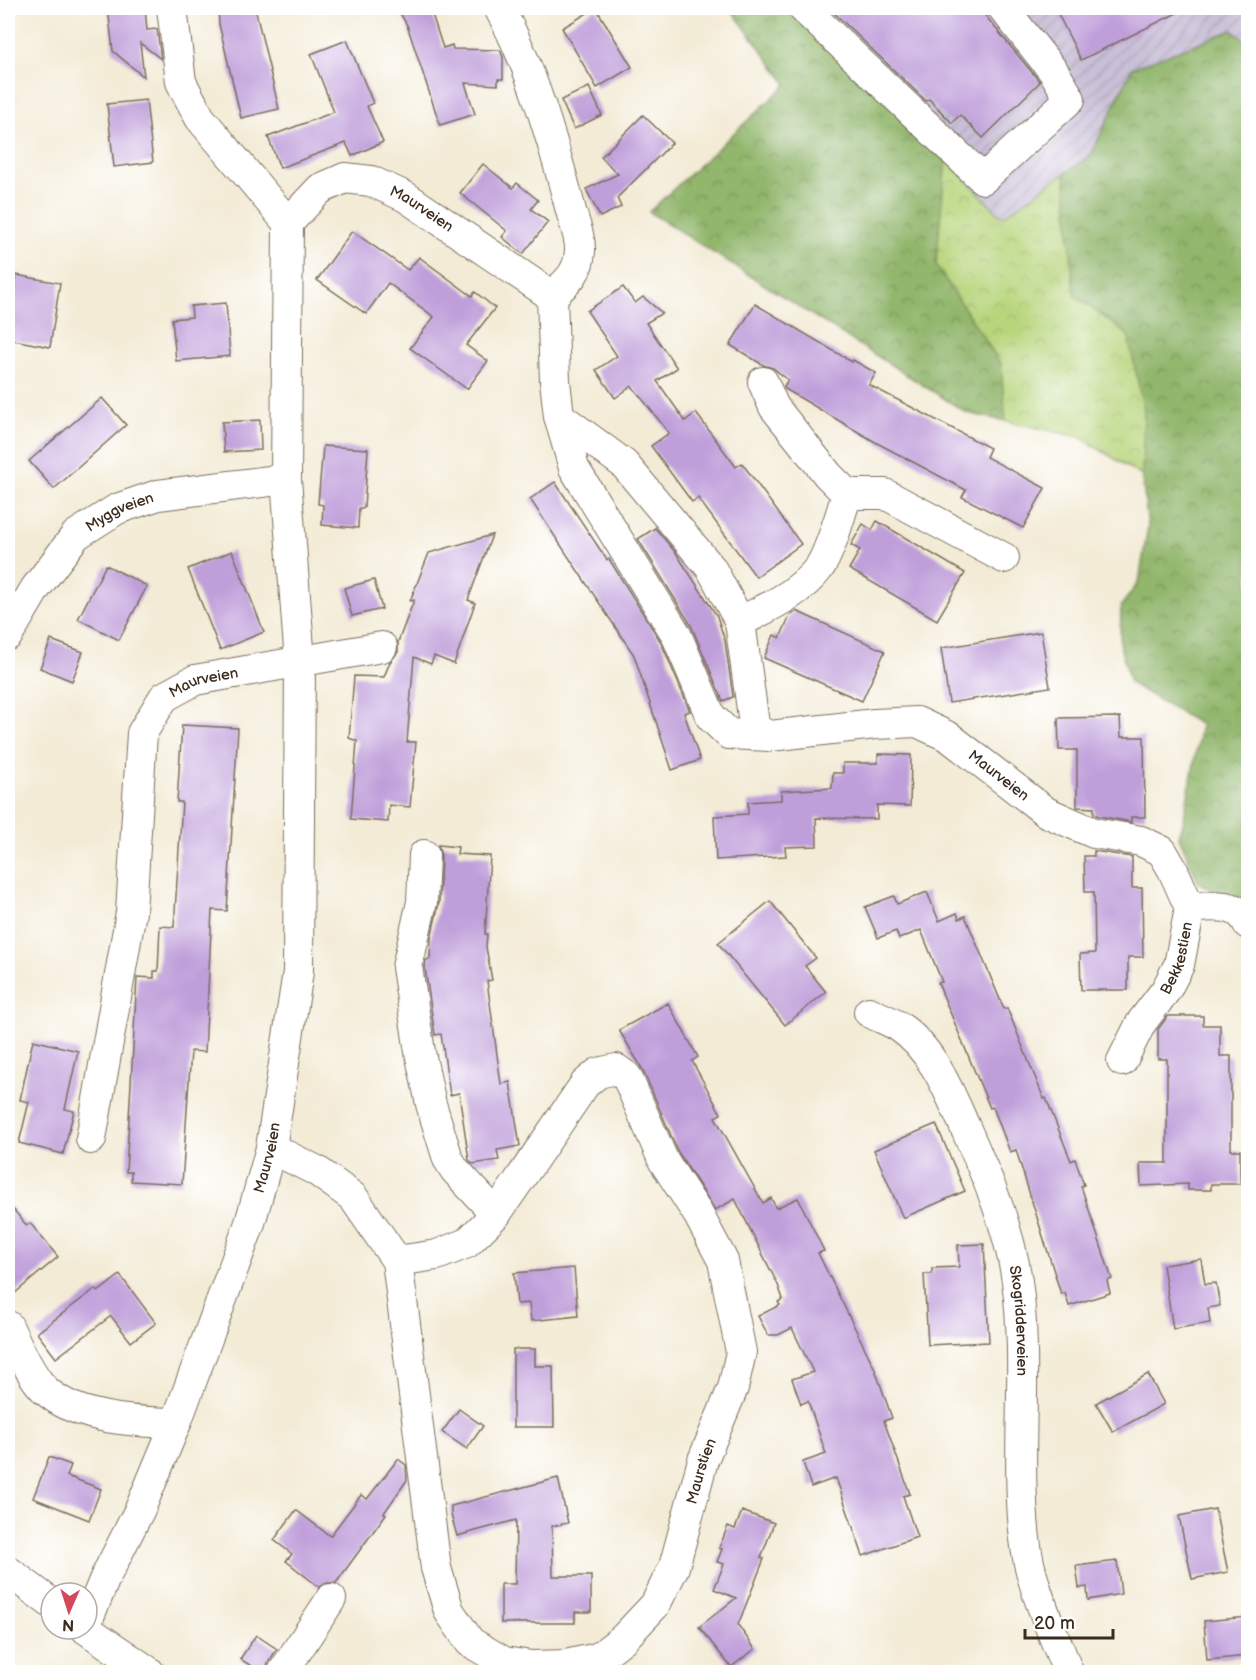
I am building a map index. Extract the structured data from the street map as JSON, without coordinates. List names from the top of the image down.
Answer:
{
  "streets": {
    "street": [
      "Maurveien",
      "Myggveien",
      "Bekkestien",
      "Skogridderveien",
      "Maurstien"
    ]
  },
  "crossings": [
    ["Maurveien", "Myggveien"],
    ["Maurveien", "Bekkestien"],
    ["Maurveien", "Maurstien"]
  ],
  "scale_bar": "20 m",
  "north": "bottom"
}
